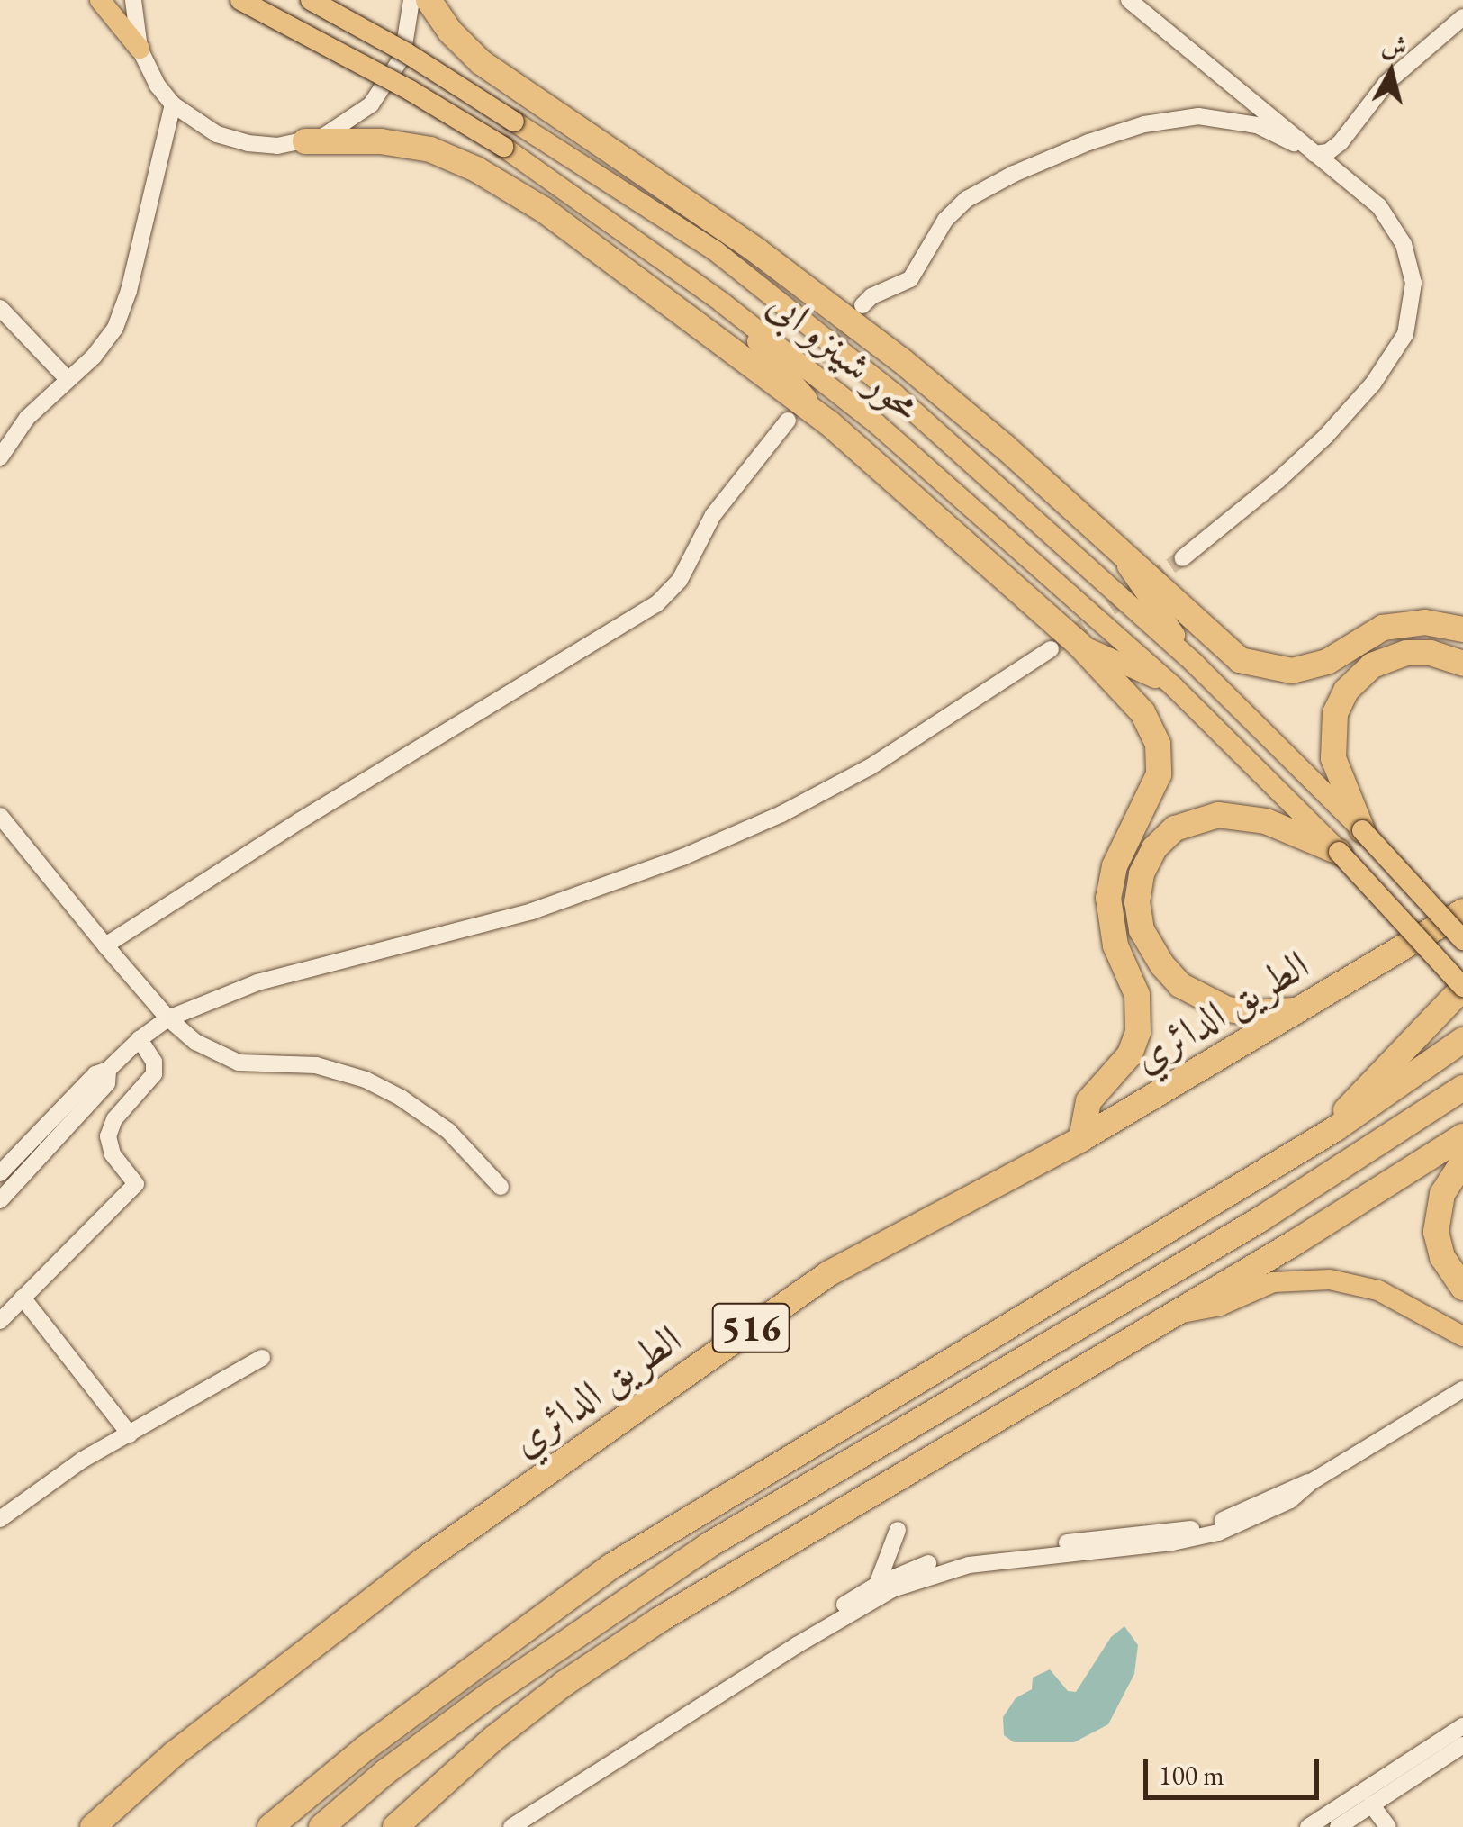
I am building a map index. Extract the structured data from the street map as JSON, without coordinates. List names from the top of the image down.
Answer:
{
  "streets": {
    "highway": ["الطريق الدائري", "516"],
    "main road": ["محور شينزو ابى"]
  },
  "scale_bar": "100 m",
  "north": "top"
}
